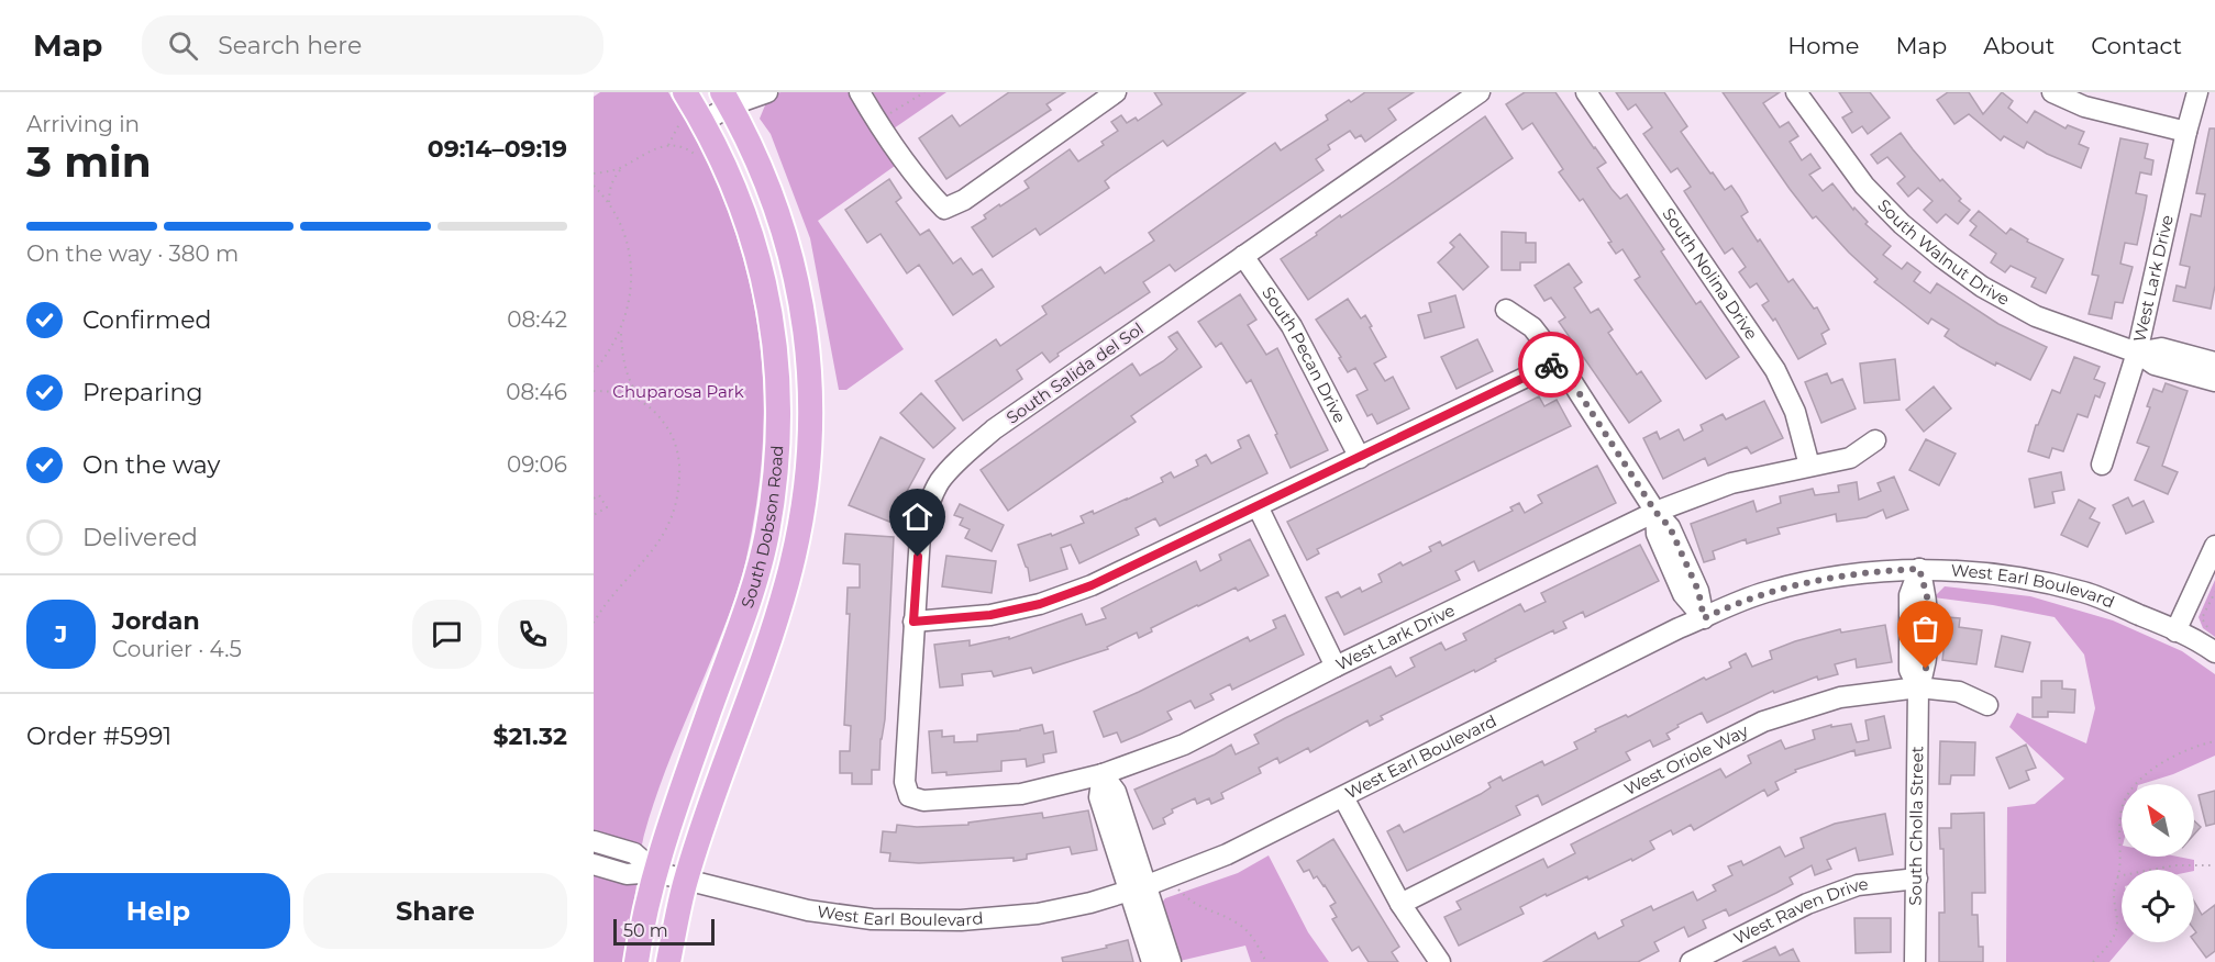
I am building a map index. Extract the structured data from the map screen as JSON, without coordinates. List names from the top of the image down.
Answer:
{
  "streets": {
    "main road": ["South Dobson Road"],
    "street": [
      "South Walnut Drive",
      "South Nolina Drive",
      "West Lark Drive",
      "South Pecan Drive",
      "South Salida del Sol",
      "West Earl Boulevard",
      "West Oriole Way",
      "South Cholla Street",
      "West Raven Drive"
    ]
  },
  "crossings": [
    ["South Walnut Drive", "West Lark Drive"],
    ["South Nolina Drive", "West Lark Drive"],
    ["West Lark Drive", "South Salida del Sol"],
    ["South Pecan Drive", "South Salida del Sol"],
    ["South Dobson Road", "West Earl Boulevard"],
    ["West Earl Boulevard", "South Cholla Street"],
    ["West Oriole Way", "South Cholla Street"],
    ["South Cholla Street", "West Raven Drive"]
  ],
  "parks": ["Chuparosa Park"],
  "scale_bar": "50 m",
  "north": "top left",
  "page": {
    "header": "Map",
    "search": "Search here",
    "nav": [
      "Home",
      "Map",
      "About",
      "Contact"
    ],
    "heading": ["3 min", "Arriving in", "09:14–09:19"],
    "panel": [
      "Jordan",
      "Courier · 4.5",
      "Order #5991",
      "$21.32"
    ],
    "bar": "On the way · 380 m",
    "list": [
      ["Confirmed", "08:42"],
      ["Preparing", "08:46"],
      ["On the way", "09:06"],
      "Delivered"
    ],
    "round": "J",
    "buttons": ["Help", "Share"],
    "scale": "50 m"
  }
}
